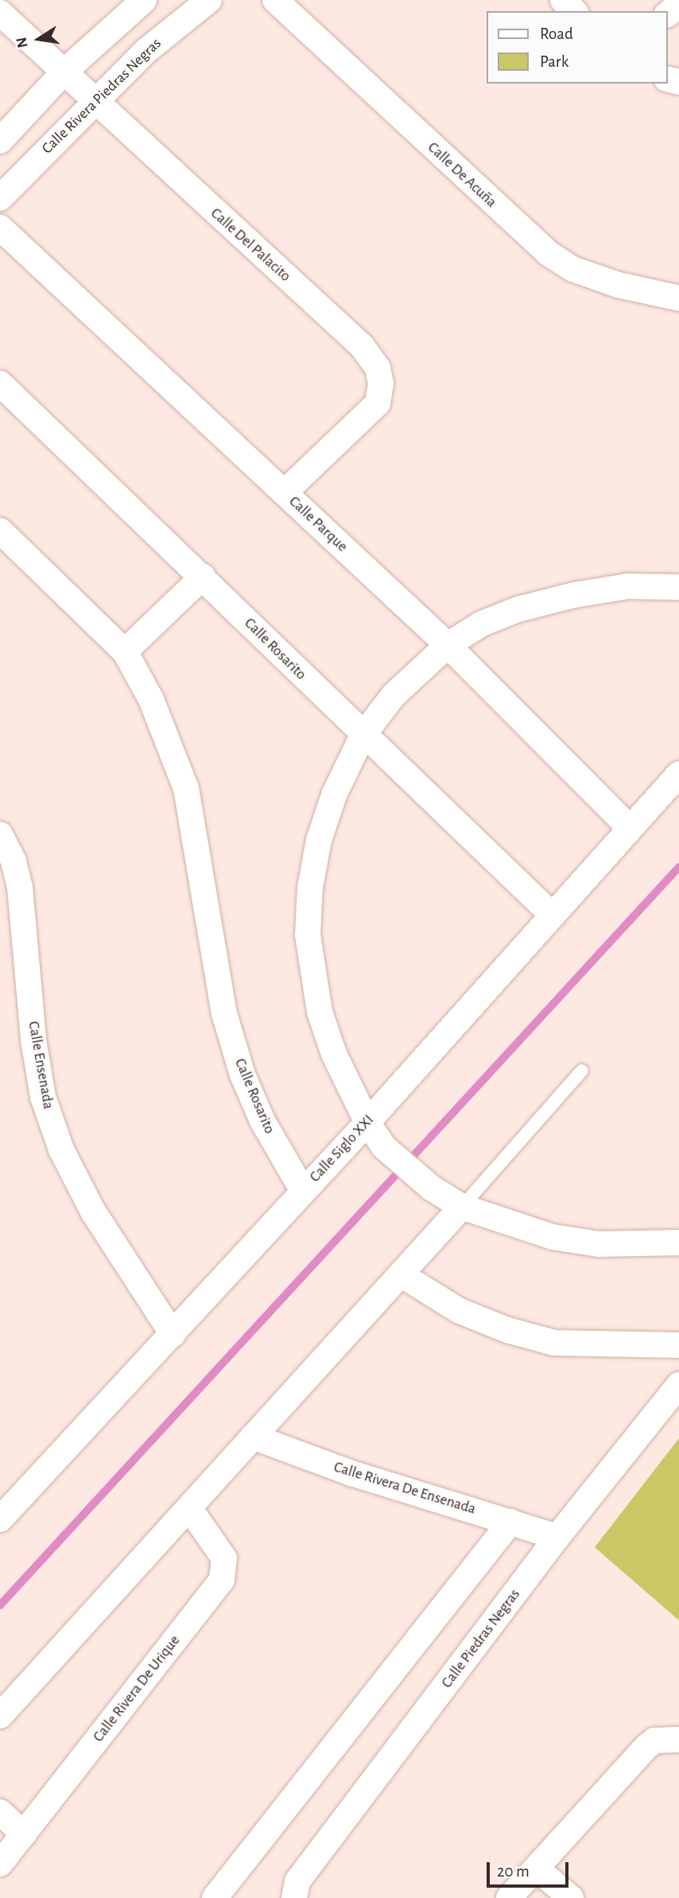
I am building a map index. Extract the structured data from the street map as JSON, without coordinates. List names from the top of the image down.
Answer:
{
  "streets": {
    "street": [
      "Calle Rivera Piedras Negras",
      "Calle De Acuña",
      "Calle Del Palacito",
      "Calle Parque",
      "Calle Rosarito",
      "Calle Ensenada",
      "Calle Siglo XXI",
      "Calle Rivera De Ensenada",
      "Calle Piedras Negras",
      "Calle Rivera De Urique"
    ]
  },
  "crossings": [
    ["Calle Rivera Piedras Negras", "Calle Del Palacito"],
    ["Calle Del Palacito", "Calle Parque"],
    ["Calle Parque", "Calle Siglo XXI"],
    ["Calle Rosarito", "Calle Siglo XXI"],
    ["Calle Ensenada", "Calle Siglo XXI"],
    ["Calle Rivera De Ensenada", "Calle Piedras Negras"]
  ],
  "legend": ["Road", "Park"],
  "scale_bar": "20 m",
  "north": "left"
}
